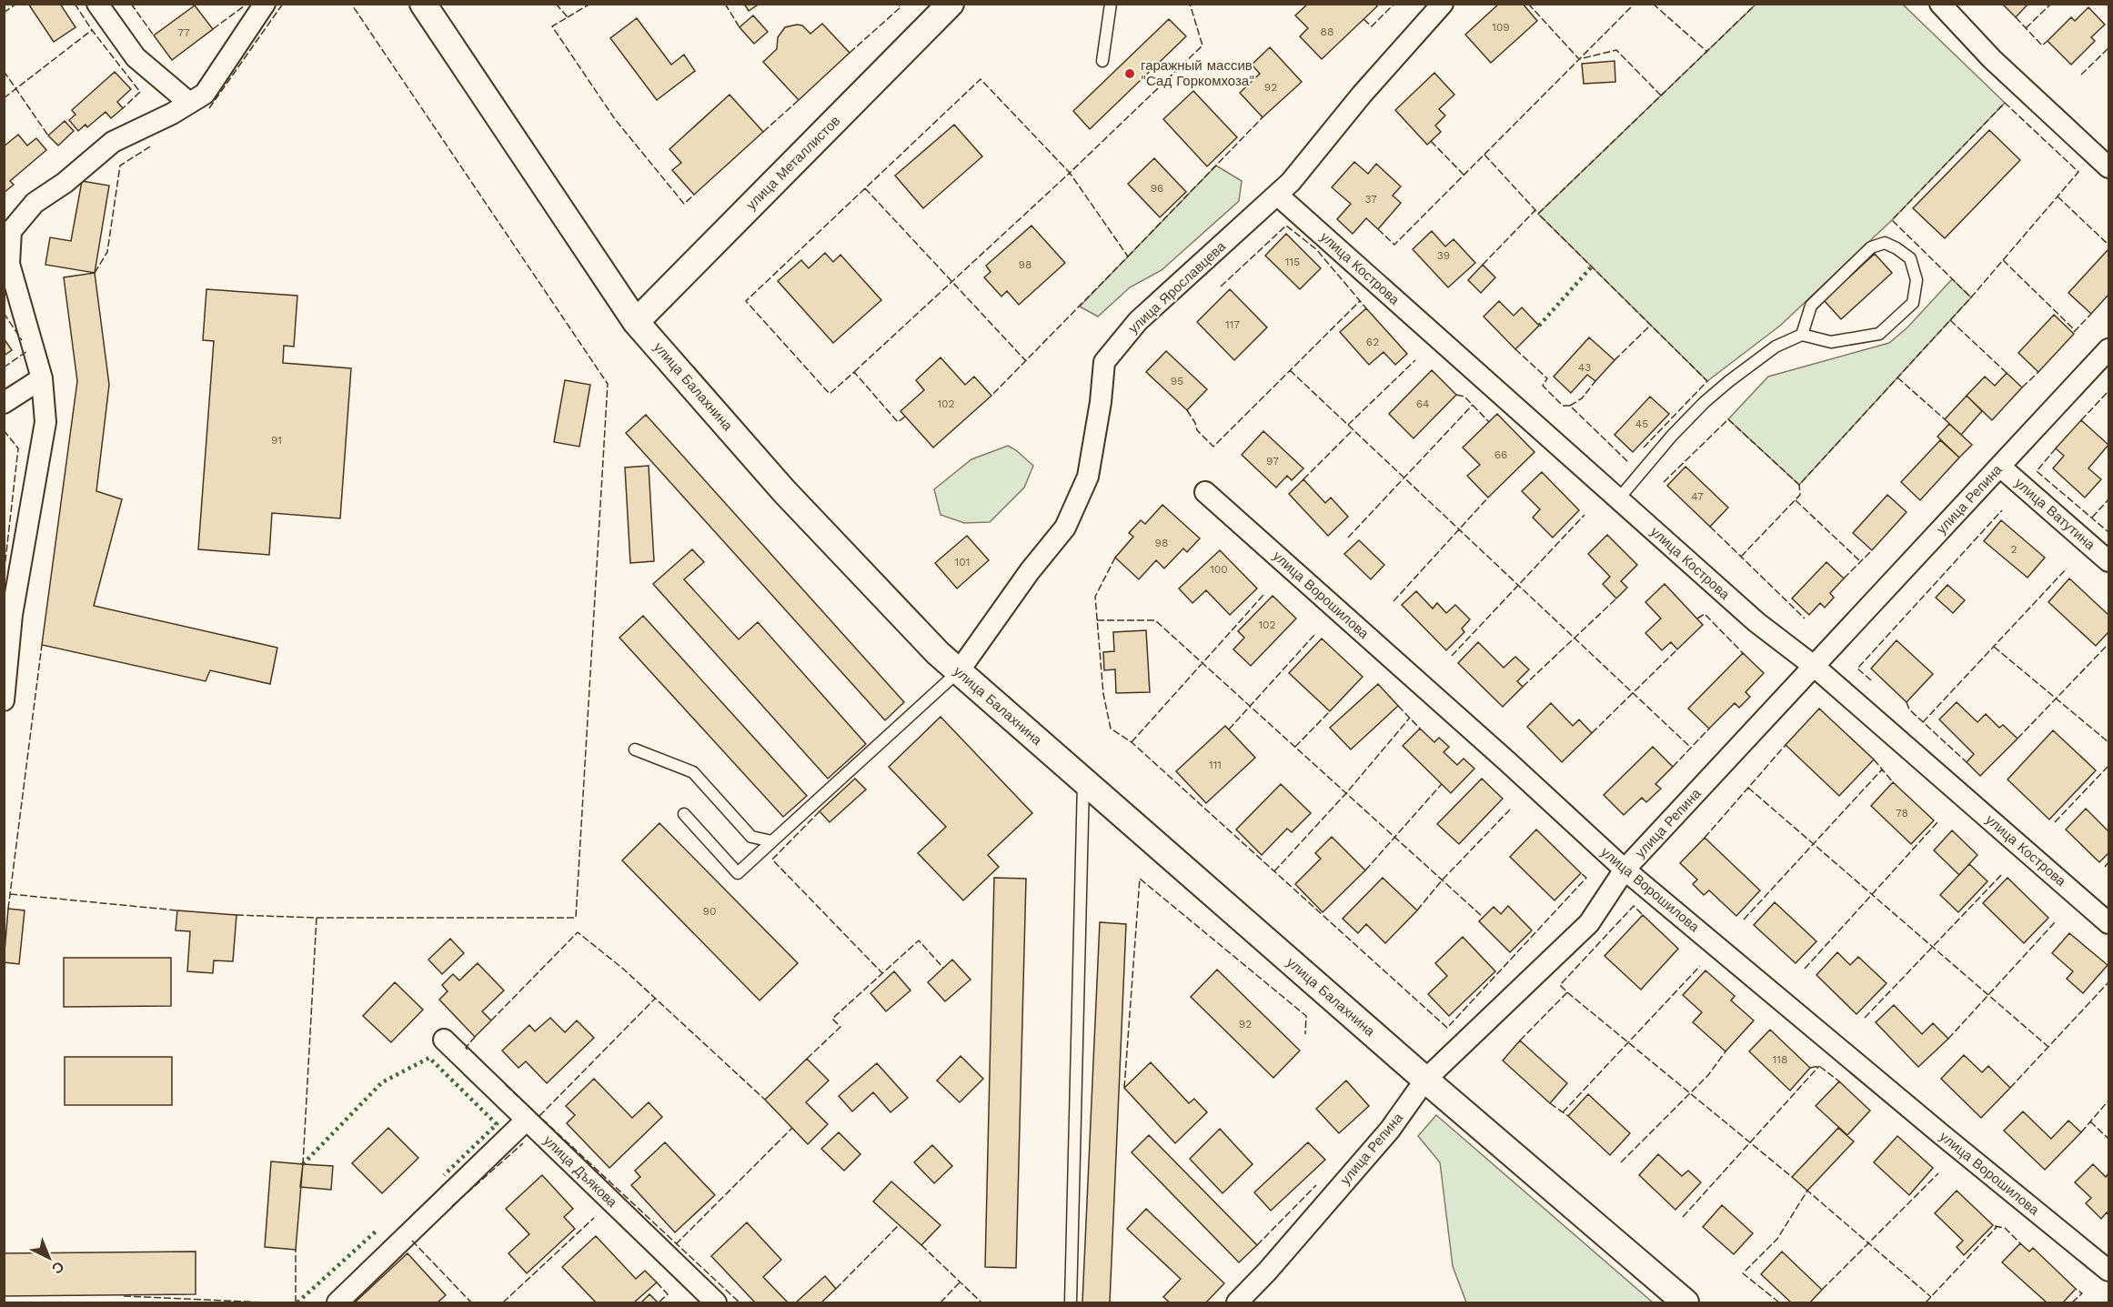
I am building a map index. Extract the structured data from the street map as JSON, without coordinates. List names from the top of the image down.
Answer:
{
  "streets": {
    "street": [
      "улица Металлистов",
      "улица Кострова",
      "улица Ярославцева",
      "улица Балахнина",
      "улица Репина",
      "улица Ватутина",
      "улица Ворошилова",
      "улица Дъякова"
    ]
  },
  "crossings": [
    ["улица Металлистов", "улица Балахнина"],
    ["улица Кострова", "улица Ярославцева"],
    ["улица Кострова", "улица Репина"],
    ["улица Ярославцева", "улица Балахнина"],
    ["улица Балахнина", "улица Репина"],
    ["улица Репина", "улица Ватутина"],
    ["улица Репина", "улица Ворошилова"]
  ],
  "places": ["гаражный массив \"Сад Горкомхоза\""],
  "house_numbers": [
    "109",
    "88",
    "77",
    "92",
    "96",
    "37",
    "39",
    "115",
    "98",
    "117",
    "62",
    "43",
    "95",
    "102",
    "64",
    "45",
    "91",
    "66",
    "97",
    "47",
    "98",
    "2",
    "101",
    "100",
    "102",
    "111",
    "78",
    "90",
    "92",
    "118"
  ],
  "north": "bottom right"
}
